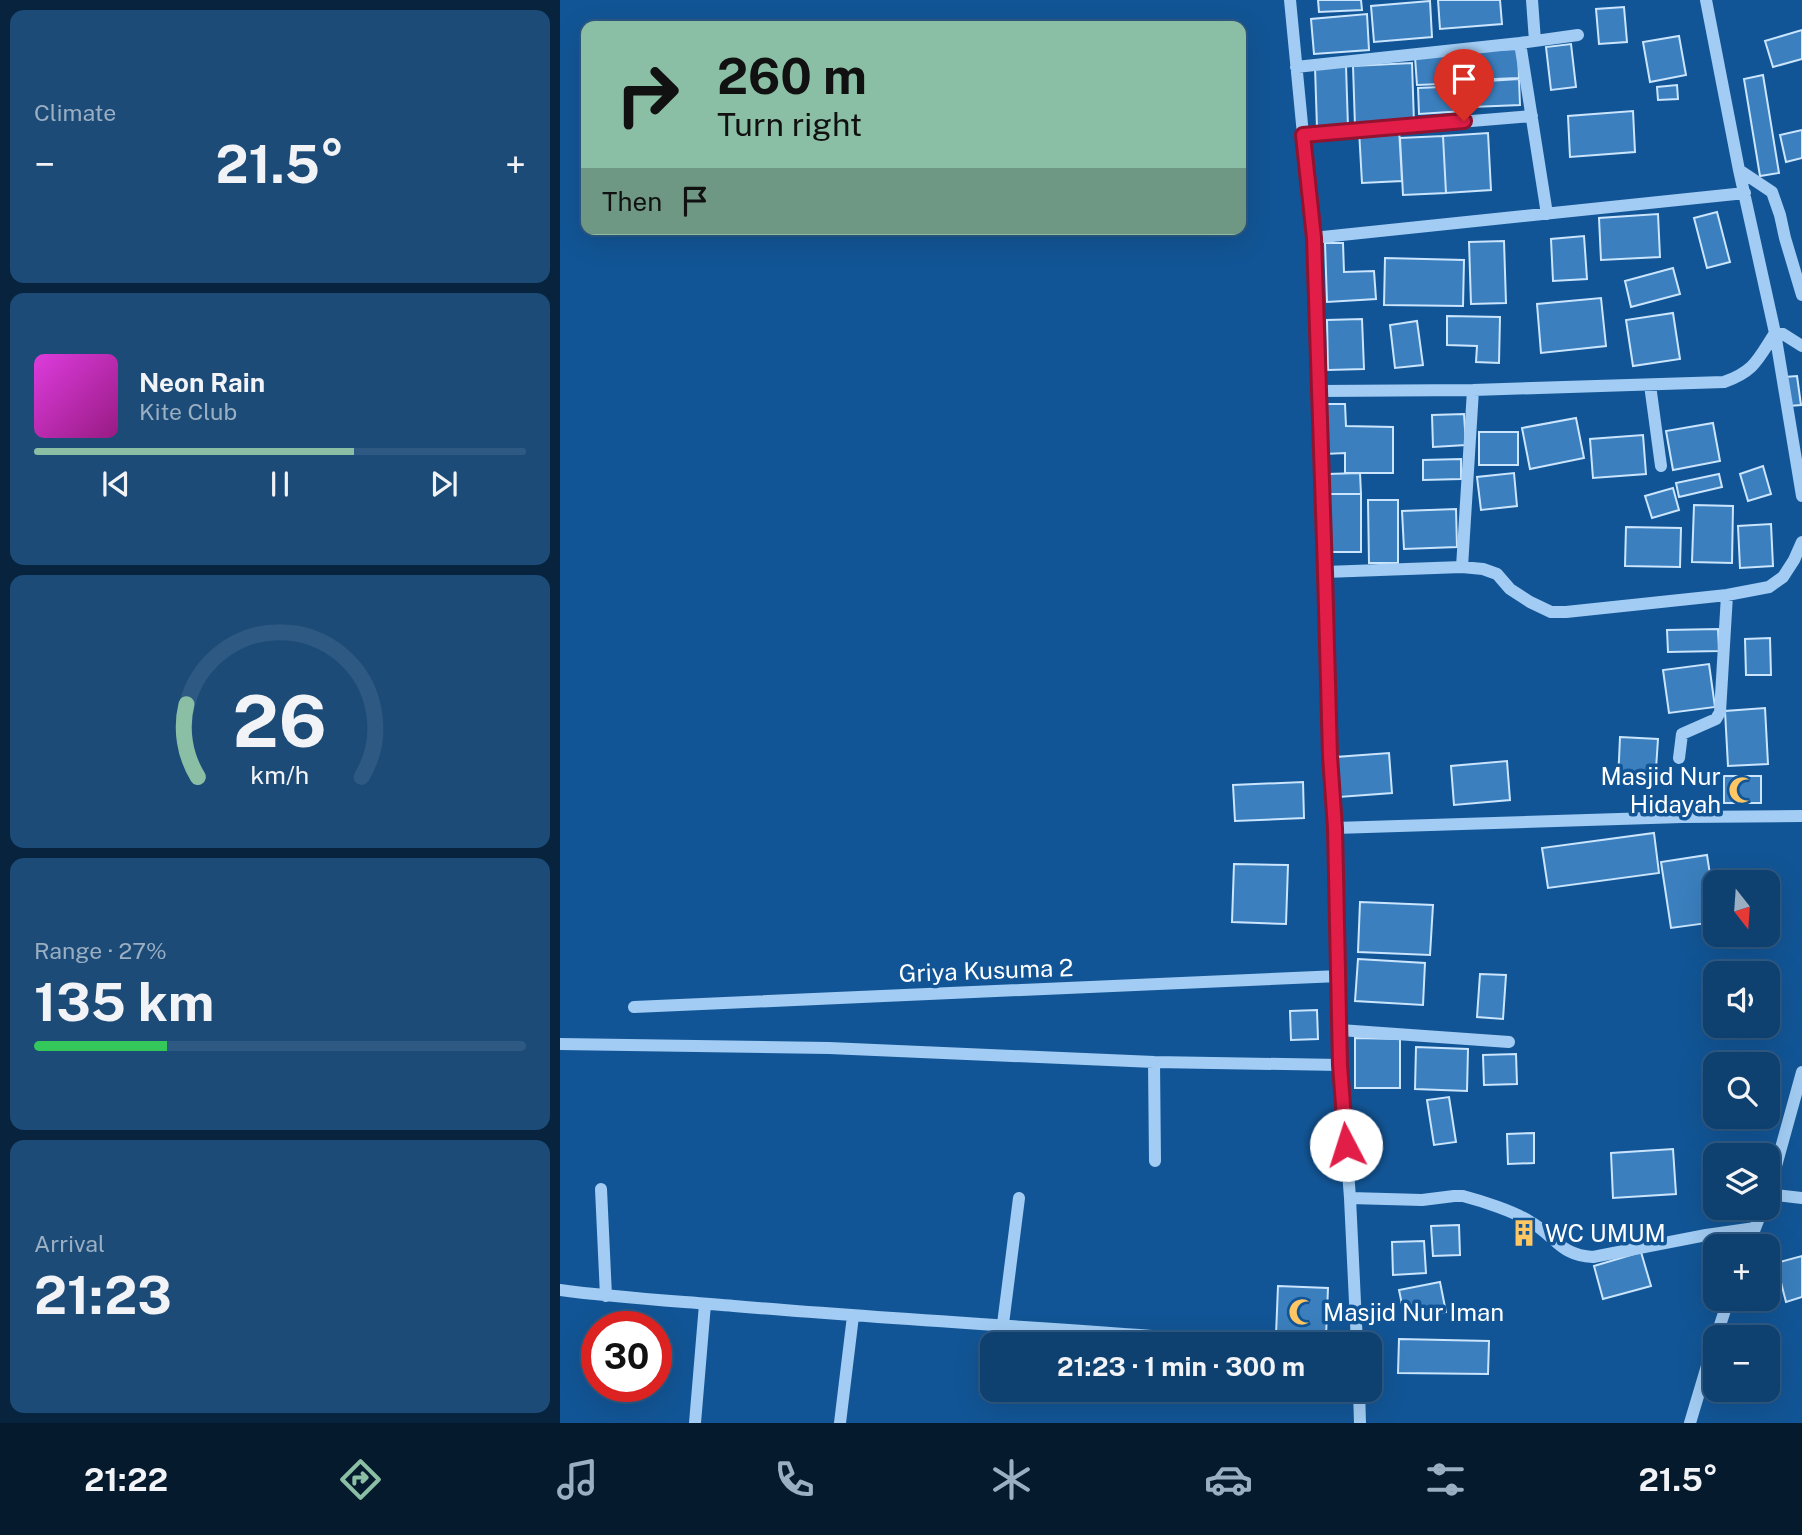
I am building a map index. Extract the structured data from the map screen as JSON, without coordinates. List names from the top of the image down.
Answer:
{
  "streets": {
    "street": ["Griya Kusuma 2"]
  },
  "places": {
    "mosque": ["Masjid Nur Hidayah", "Masjid Nur Iman"],
    "building": ["WC UMUM"]
  },
  "north": "bottom",
  "page": {
    "tile": [
      "Climate",
      ["Range · 27%", "135 km"],
      ["Arrival", "21:23"]
    ],
    "turn": ["260 m", "Turn right"],
    "heat": ["−", "21.5°", "+"],
    "then": "Then",
    "song": ["Neon Rain", "Kite Club"],
    "map_buttons": ["+", "−"],
    "limit": "30",
    "trip": "21:23 · 1 min · 300 m",
    "tabs": ["21:22", "21.5°"],
    "gauge": ["26", "km/h"]
  }
}
